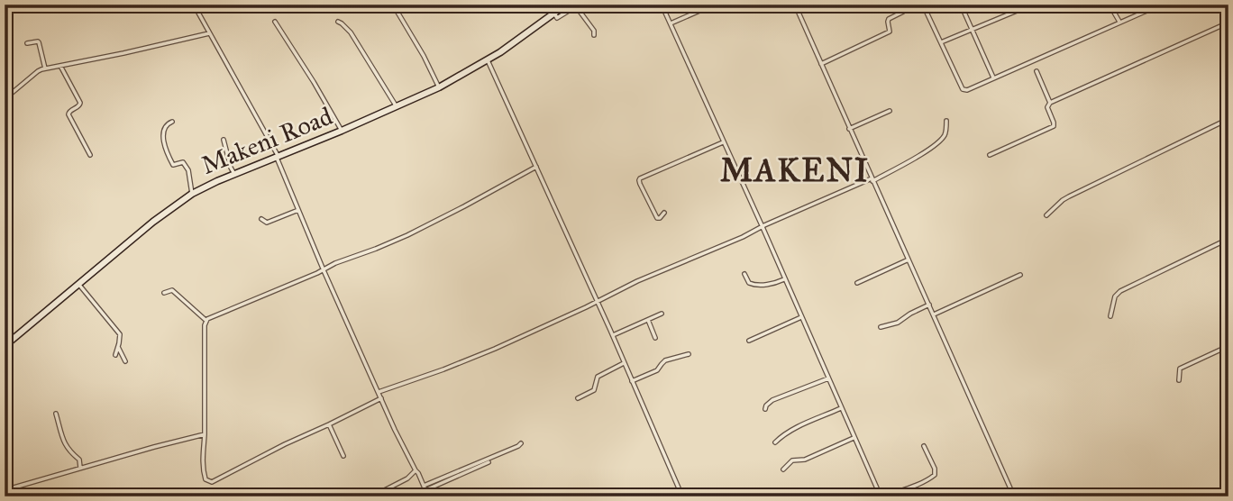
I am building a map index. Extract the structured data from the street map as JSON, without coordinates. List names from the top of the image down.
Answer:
{
  "streets": {
    "main road": ["Makeni Road"]
  },
  "districts": ["MAKENI"]
}
